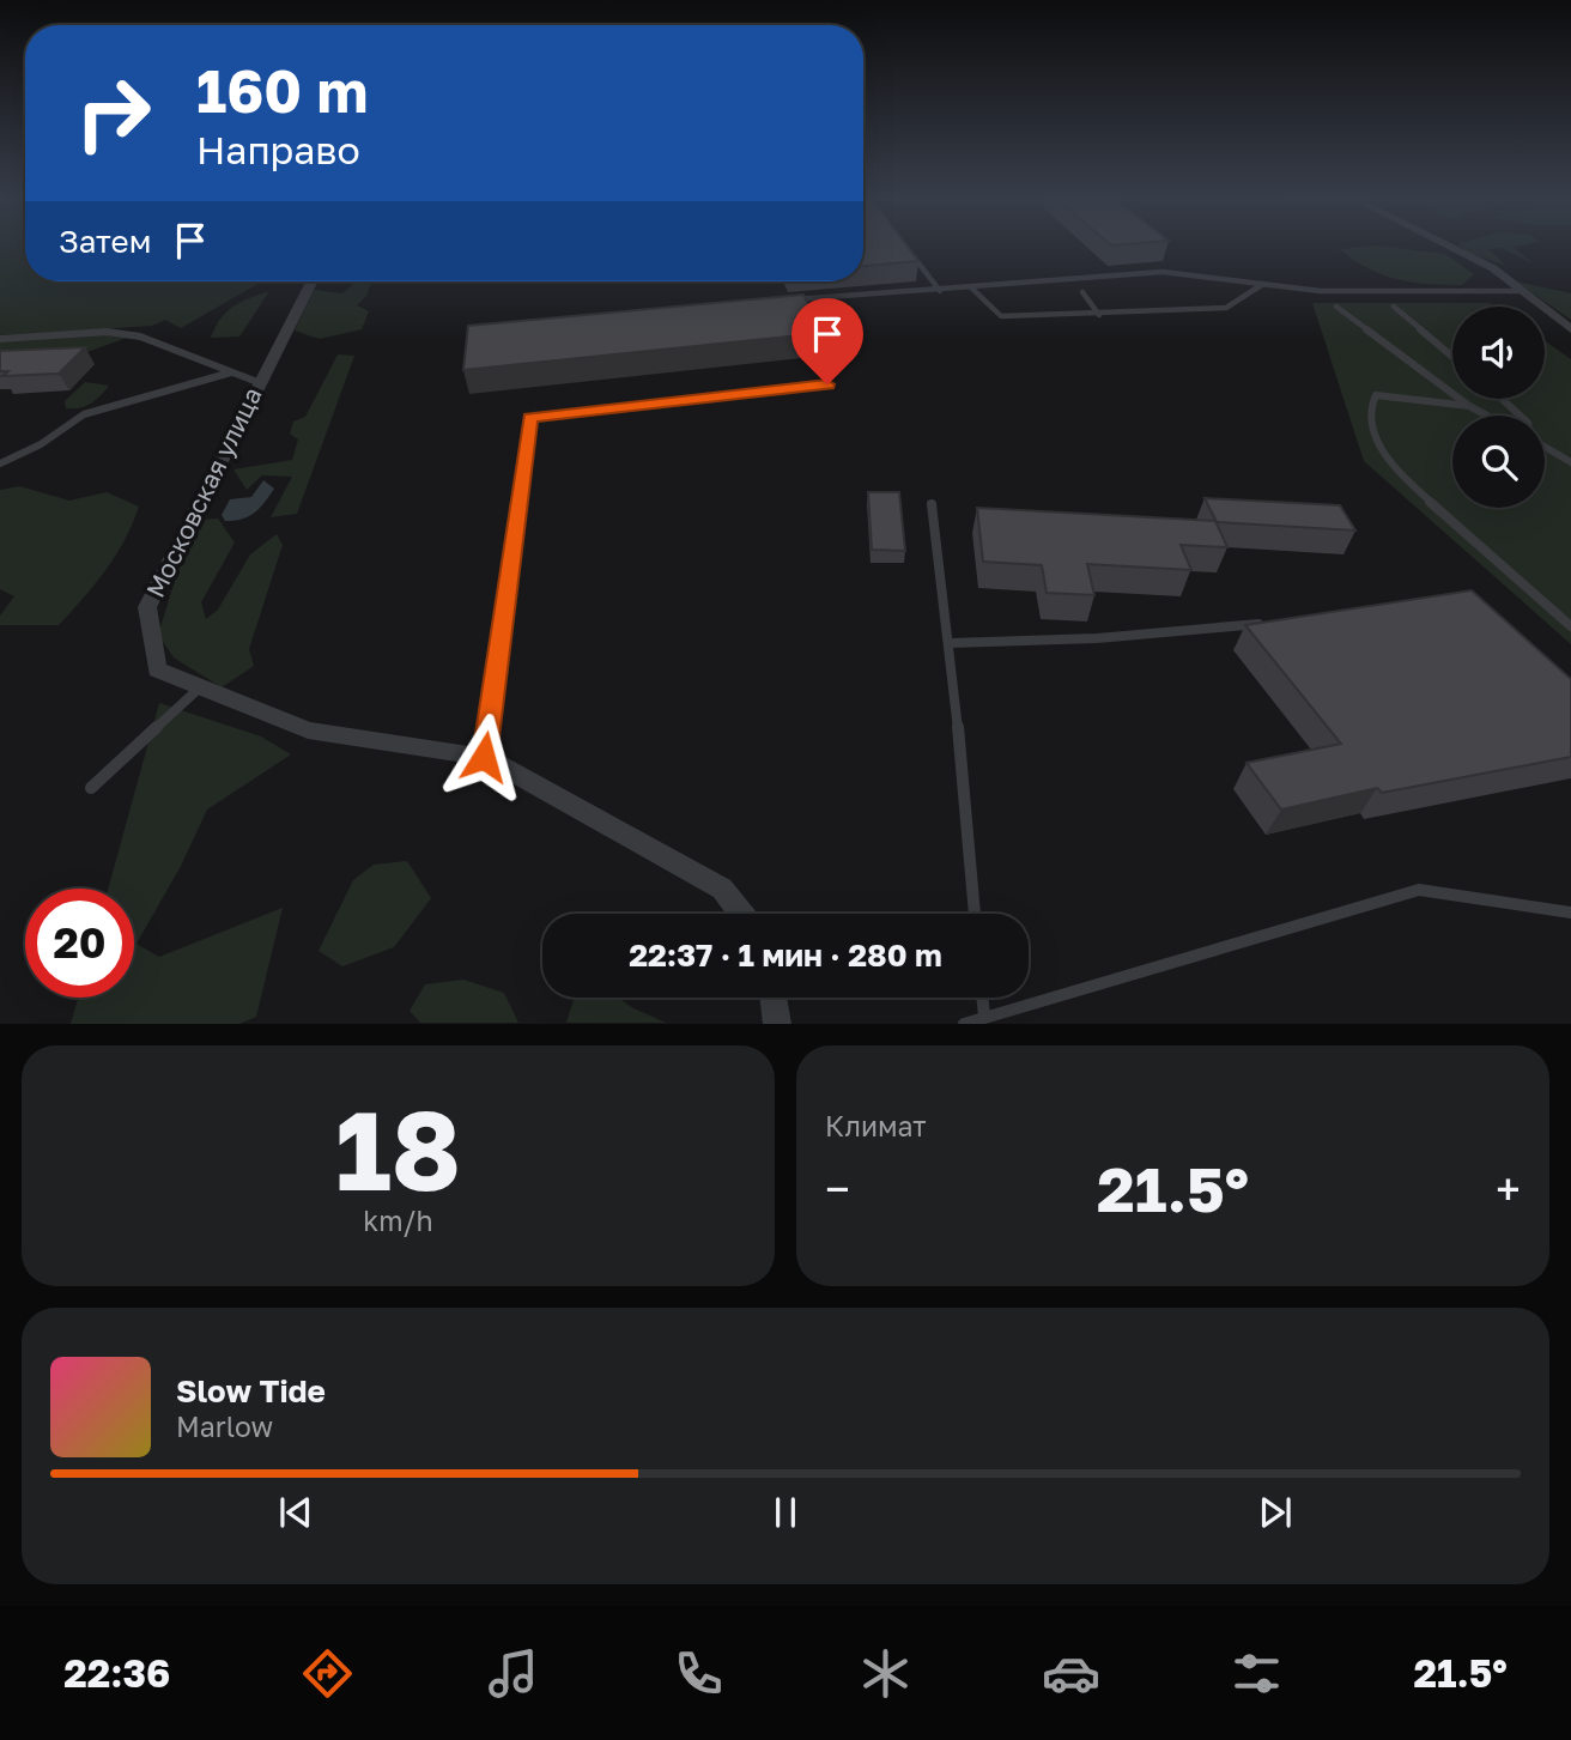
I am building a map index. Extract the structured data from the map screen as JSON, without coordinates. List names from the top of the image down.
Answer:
{
  "streets": {
    "street": ["Московская улица"]
  },
  "page": {
    "turn": ["160 m", "Направо"],
    "then": "Затем",
    "limit": "20",
    "trip": "22:37 · 1 мин · 280 m",
    "tile": [
      ["18", "km/h"],
      "Климат"
    ],
    "heat": ["−", "21.5°", "+"],
    "song": ["Slow Tide", "Marlow"],
    "tabs": ["22:36", "21.5°"]
  }
}
